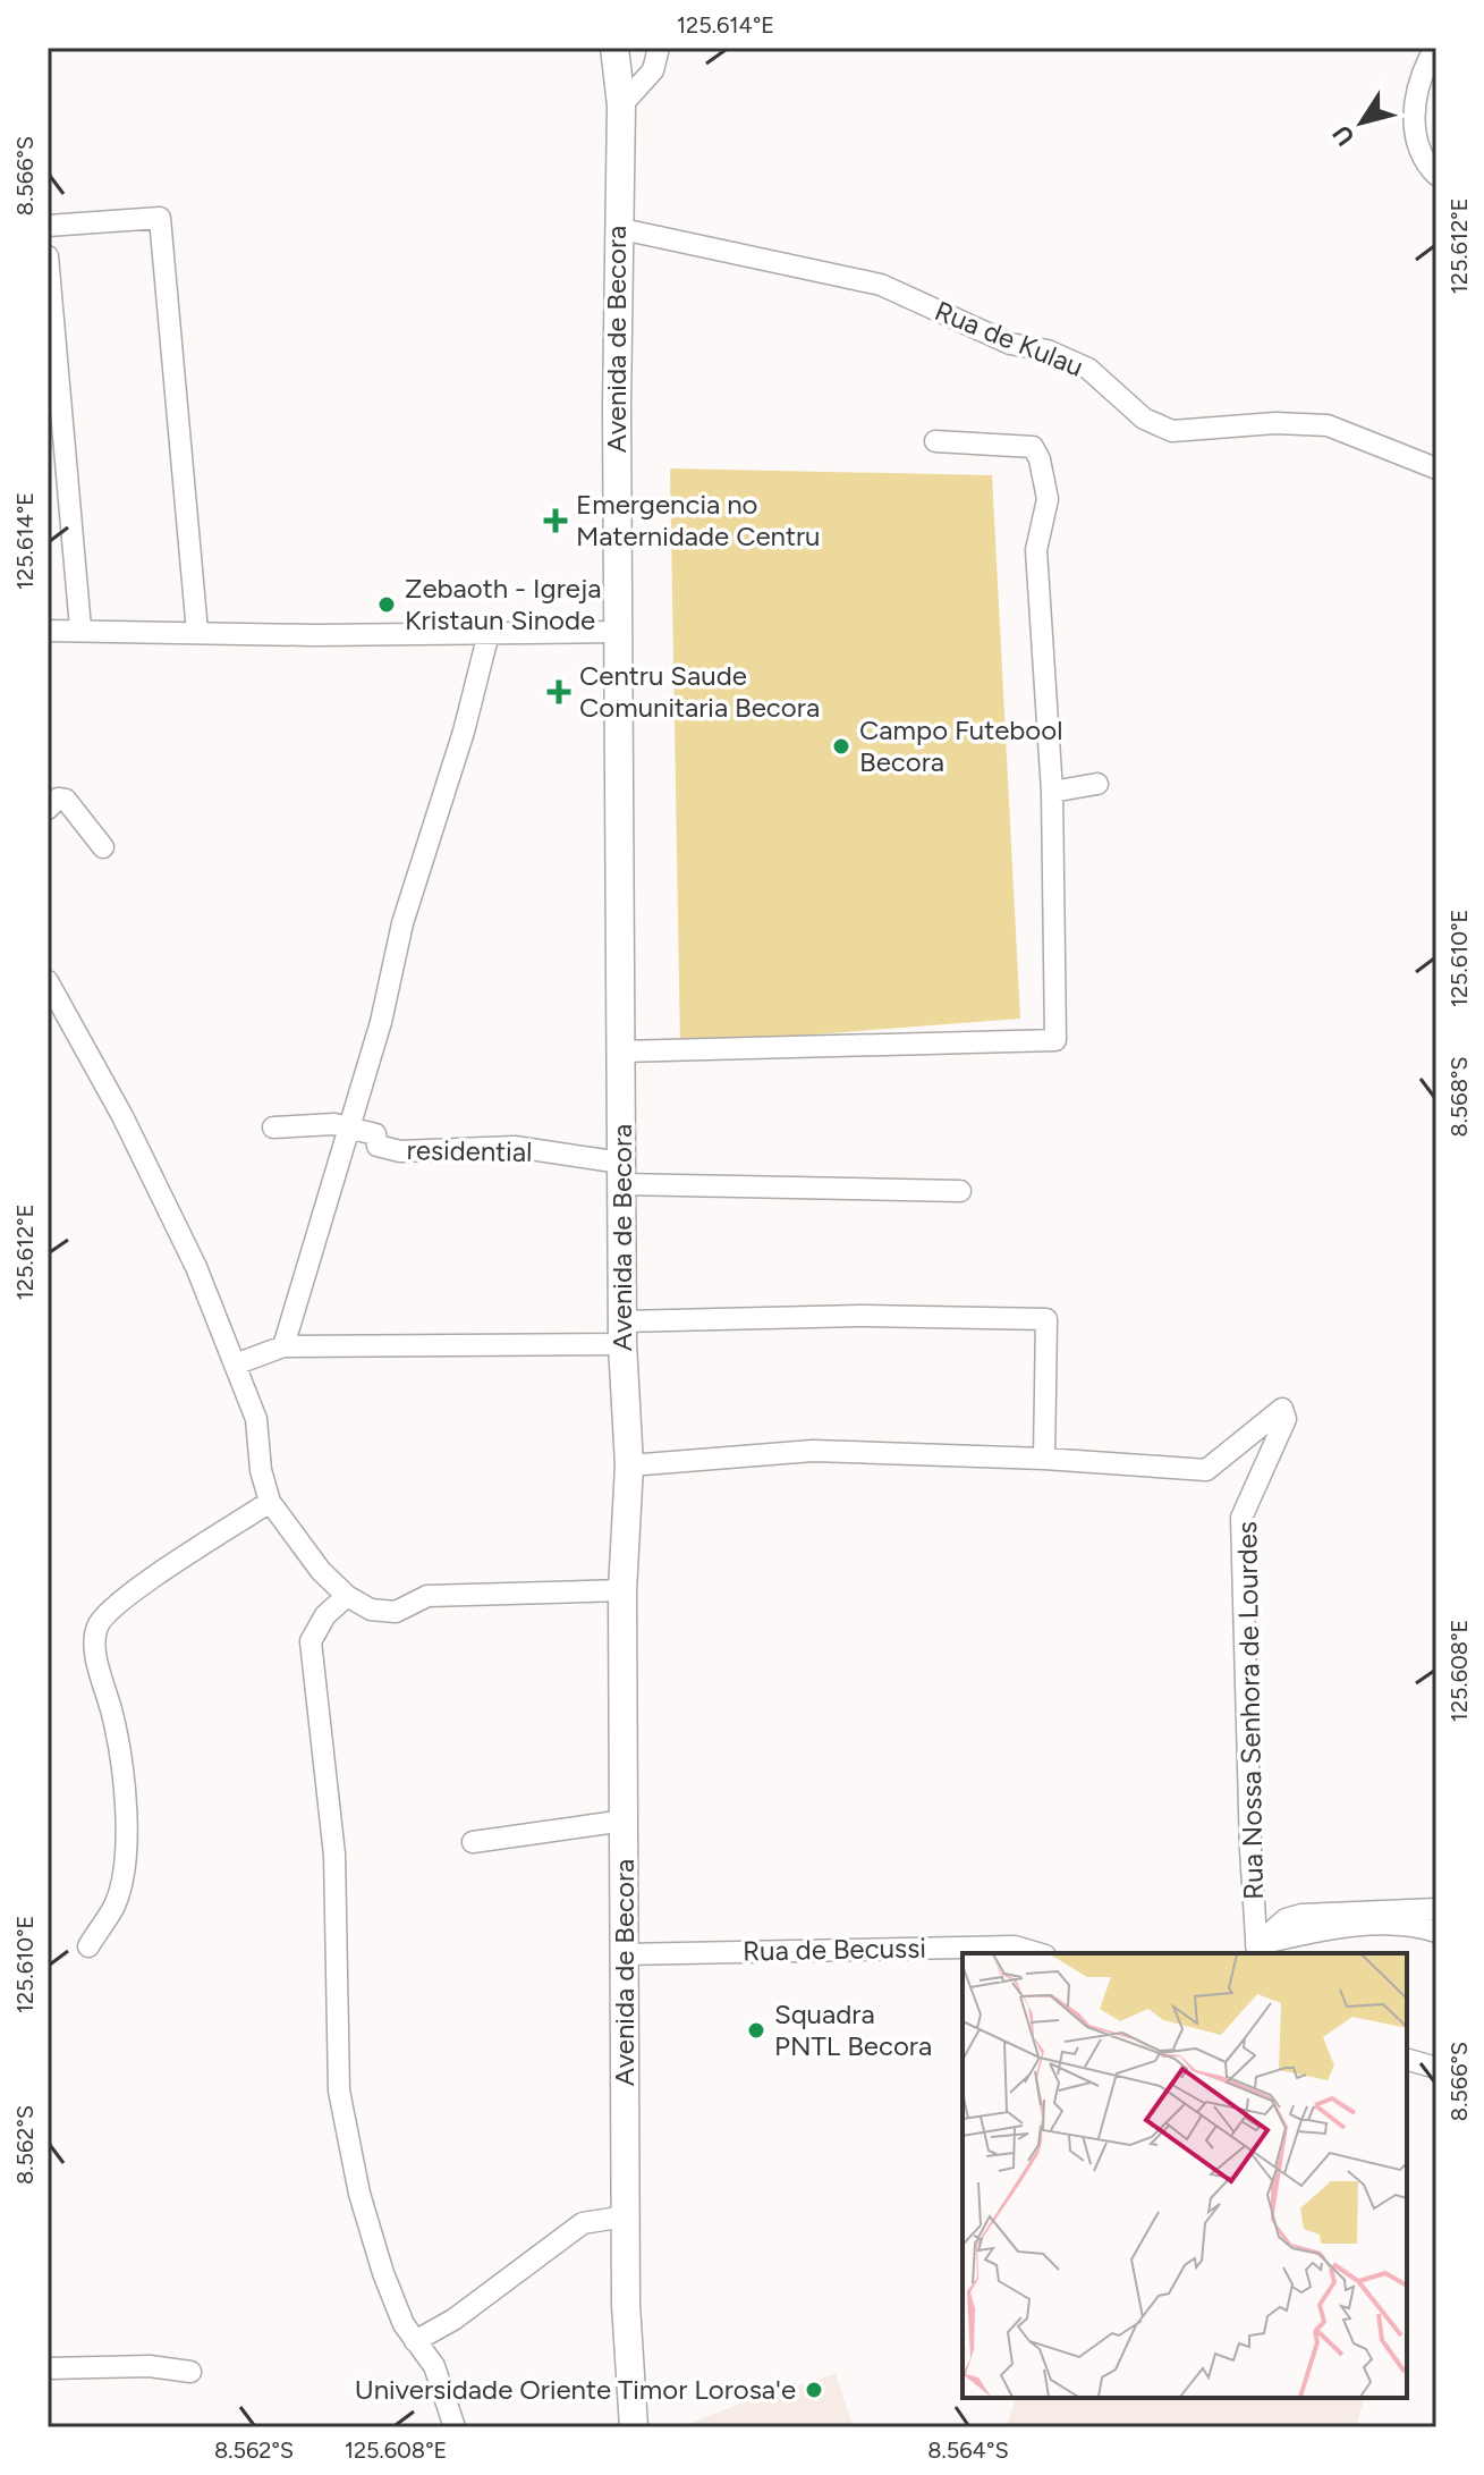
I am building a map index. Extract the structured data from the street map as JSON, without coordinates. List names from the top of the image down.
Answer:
{
  "streets": {
    "main road": ["Avenida de Becora"],
    "street": [
      "Rua de Kulau",
      "residential",
      "Rua Nossa Senhora de Lourdes",
      "Rua de Becussi"
    ]
  },
  "crossings": [
    ["Avenida de Becora", "Rua de Kulau"],
    ["Avenida de Becora", "residential"],
    ["Avenida de Becora", "Rua de Becussi"]
  ],
  "places": {
    "health": ["Emergencia no Maternidade Centru", "Centru Saude Comunitaria Becora"],
    "other": [
      "Zebaoth - Igreja Kristaun Sinode",
      "Campo Futebool Becora",
      "Squadra PNTL Becora",
      "Universidade Oriente Timor Lorosa'e"
    ]
  },
  "north": "bottom left",
  "coordinates": [
    "125.614°E",
    "8.566°S",
    "125.612°E",
    "125.610°E",
    "8.568°S",
    "125.608°E",
    "8.562°S",
    "8.564°S"
  ]
}
